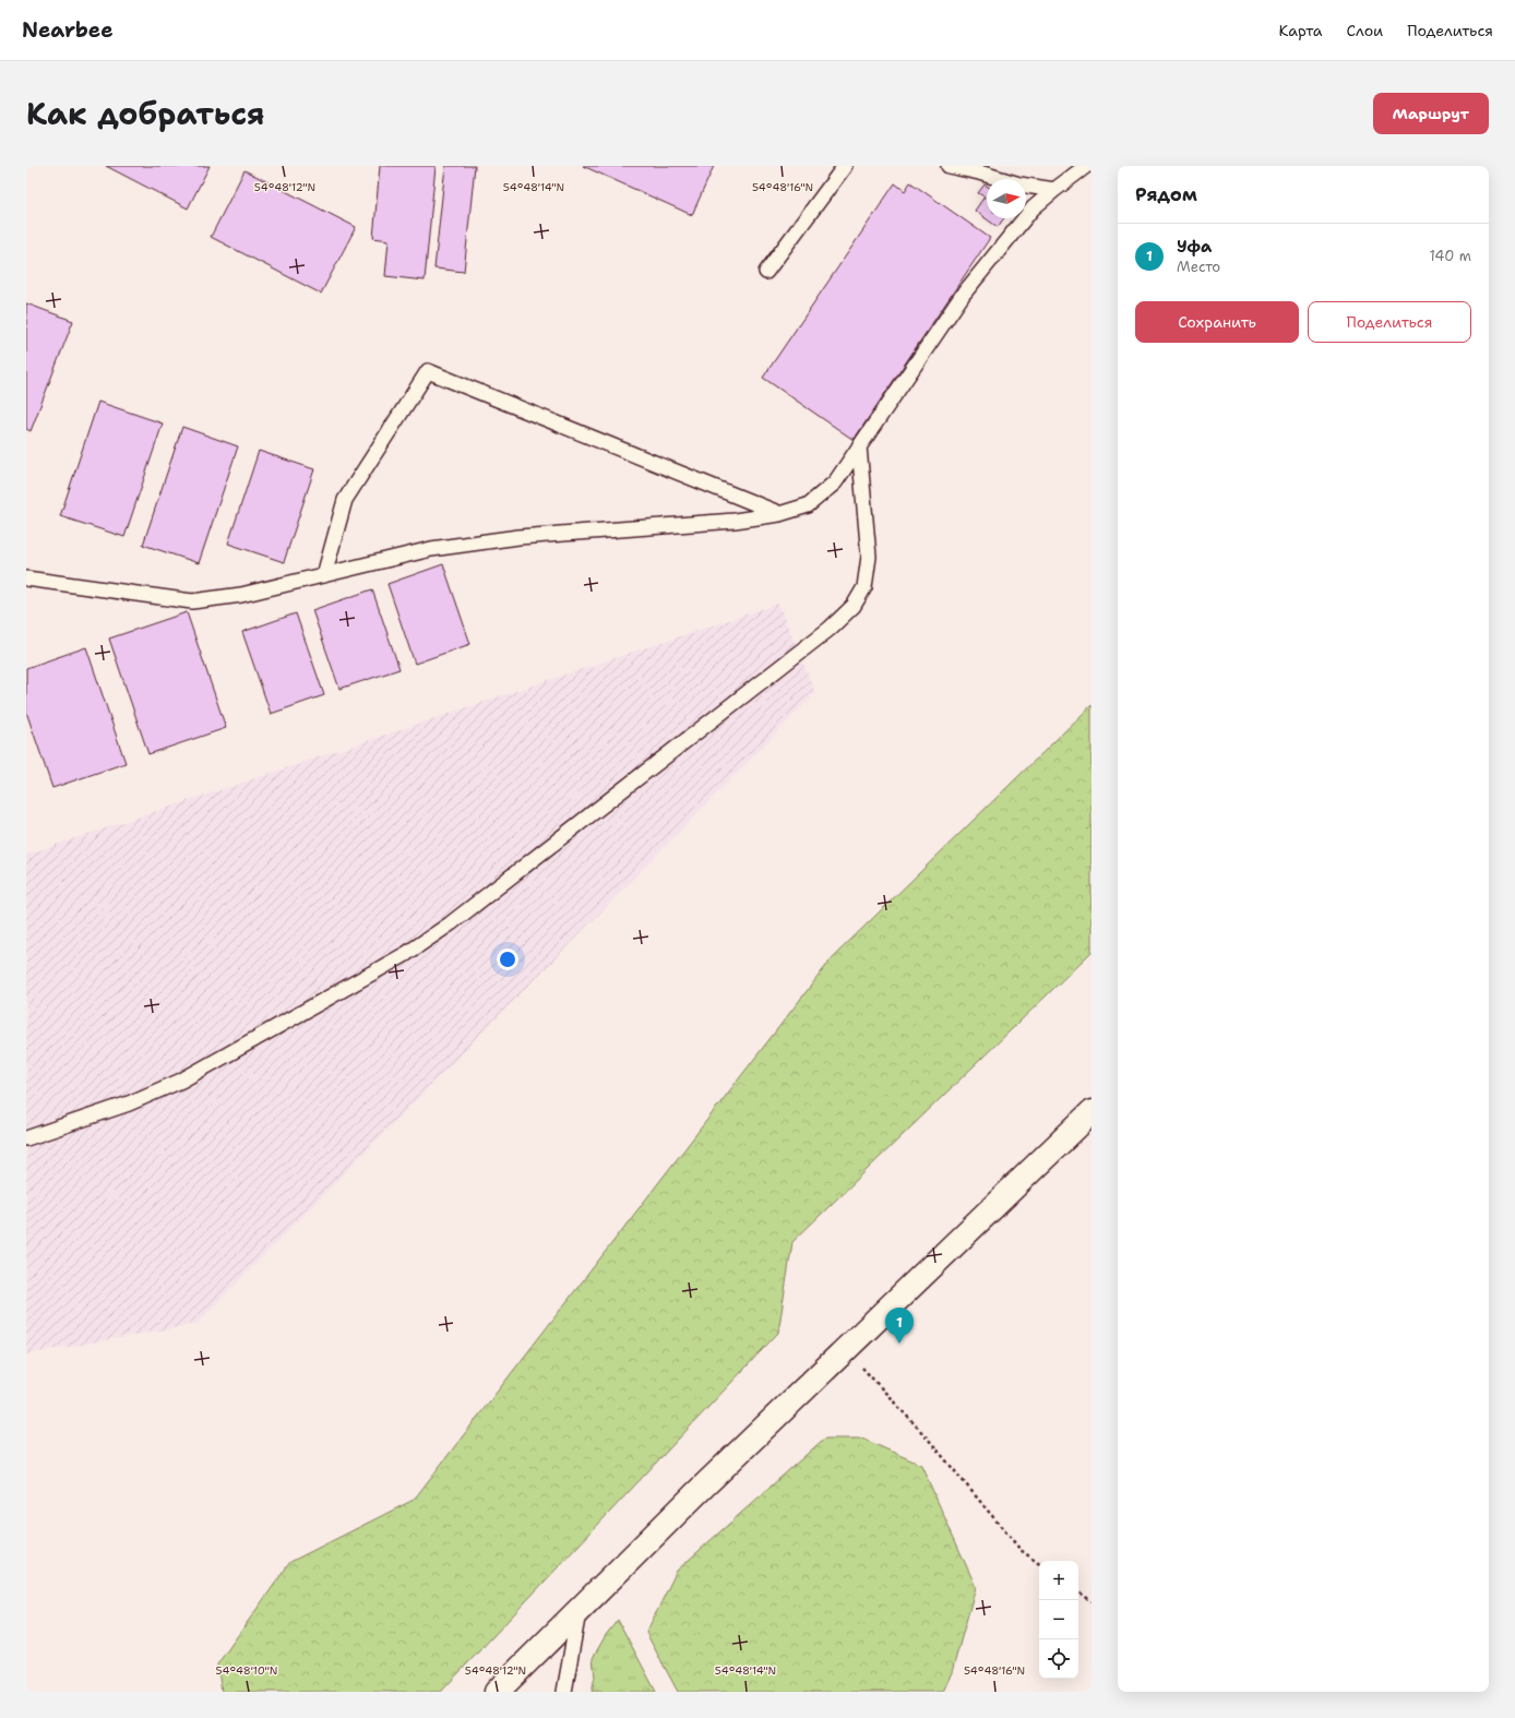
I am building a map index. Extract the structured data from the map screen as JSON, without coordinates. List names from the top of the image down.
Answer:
{
  "north": "right",
  "page": {
    "header": "Nearbee",
    "nav": ["Карта", "Слои", "Поделиться"],
    "title": "Как добраться",
    "buttons": [
      "Маршрут",
      ["Сохранить", "Поделиться"]
    ],
    "heading": "Рядом",
    "list": [
      {
        "mark": "1",
        "name": "Уфа",
        "note": "Место",
        "value": "140 m"
      }
    ],
    "pins": "1",
    "map_buttons": ["+", "−"]
  },
  "coordinates": [
    "54°48'12\"N",
    "54°48'14\"N",
    "54°48'16\"N",
    "54°48'10\"N"
  ]
}
